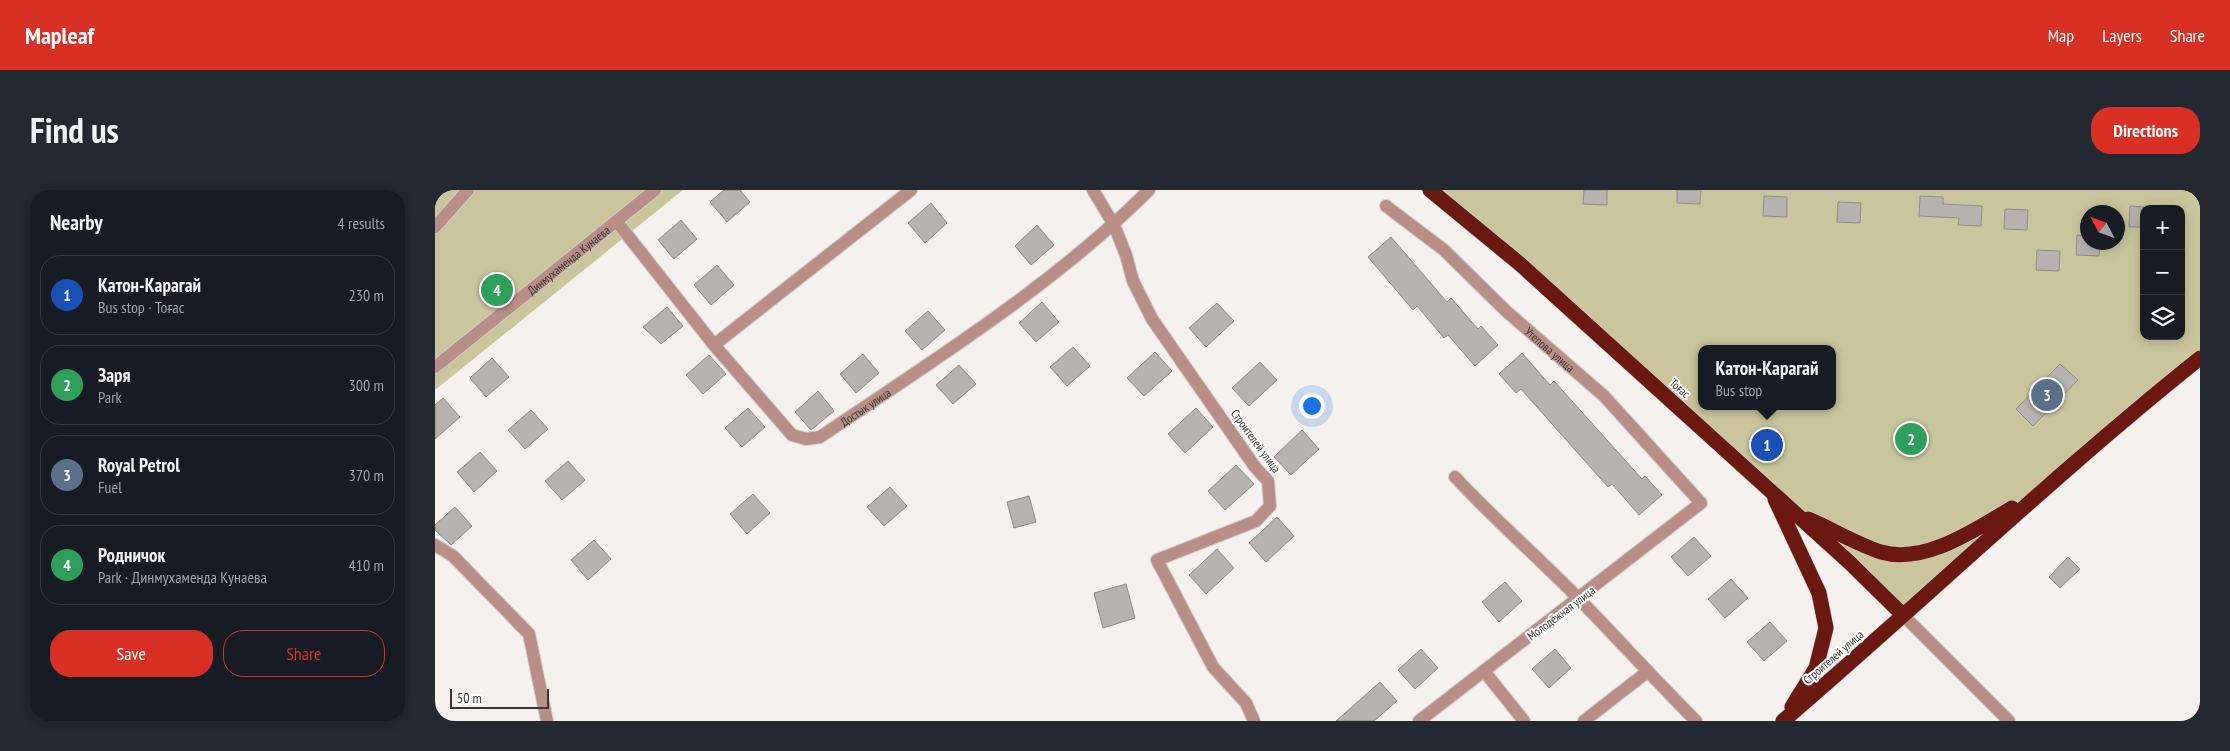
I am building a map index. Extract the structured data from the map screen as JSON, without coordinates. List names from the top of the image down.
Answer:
{
  "streets": {
    "highway": ["Тоғас", "Строителей улица"],
    "street": [
      "Динмухаменда Кунаева",
      "Утепова улица",
      "Достык улица",
      "Молодёжная улица"
    ]
  },
  "crossings": [
    ["Динмухаменда Кунаева", "Достык улица"],
    ["Утепова улица", "Молодёжная улица"],
    ["Тоғас", "Строителей улица"],
    ["Достык улица", "Строителей улица"]
  ],
  "scale_bar": "50 m",
  "north": "top left",
  "page": {
    "header": "Mapleaf",
    "nav": ["Map", "Layers", "Share"],
    "title": "Find us",
    "buttons": [
      "Directions",
      ["Save", "Share"]
    ],
    "heading": ["Nearby", "4 results"],
    "map_buttons": ["+", "−"],
    "list": [
      {
        "mark": "1",
        "name": "Катон-Карагай",
        "note": "Bus stop · Тоғас",
        "value": "230 m"
      },
      {
        "mark": "2",
        "name": "Заря",
        "note": "Park",
        "value": "300 m"
      },
      {
        "mark": "3",
        "name": "Royal Petrol",
        "note": "Fuel",
        "value": "370 m"
      },
      {
        "mark": "4",
        "name": "Родничок",
        "note": "Park · Динмухаменда Кунаева",
        "value": "410 m"
      }
    ],
    "pins": [
      "4",
      "3",
      "2",
      "1"
    ],
    "popup": ["Катон-Карагай", "Bus stop"],
    "scale": "50 m"
  }
}
